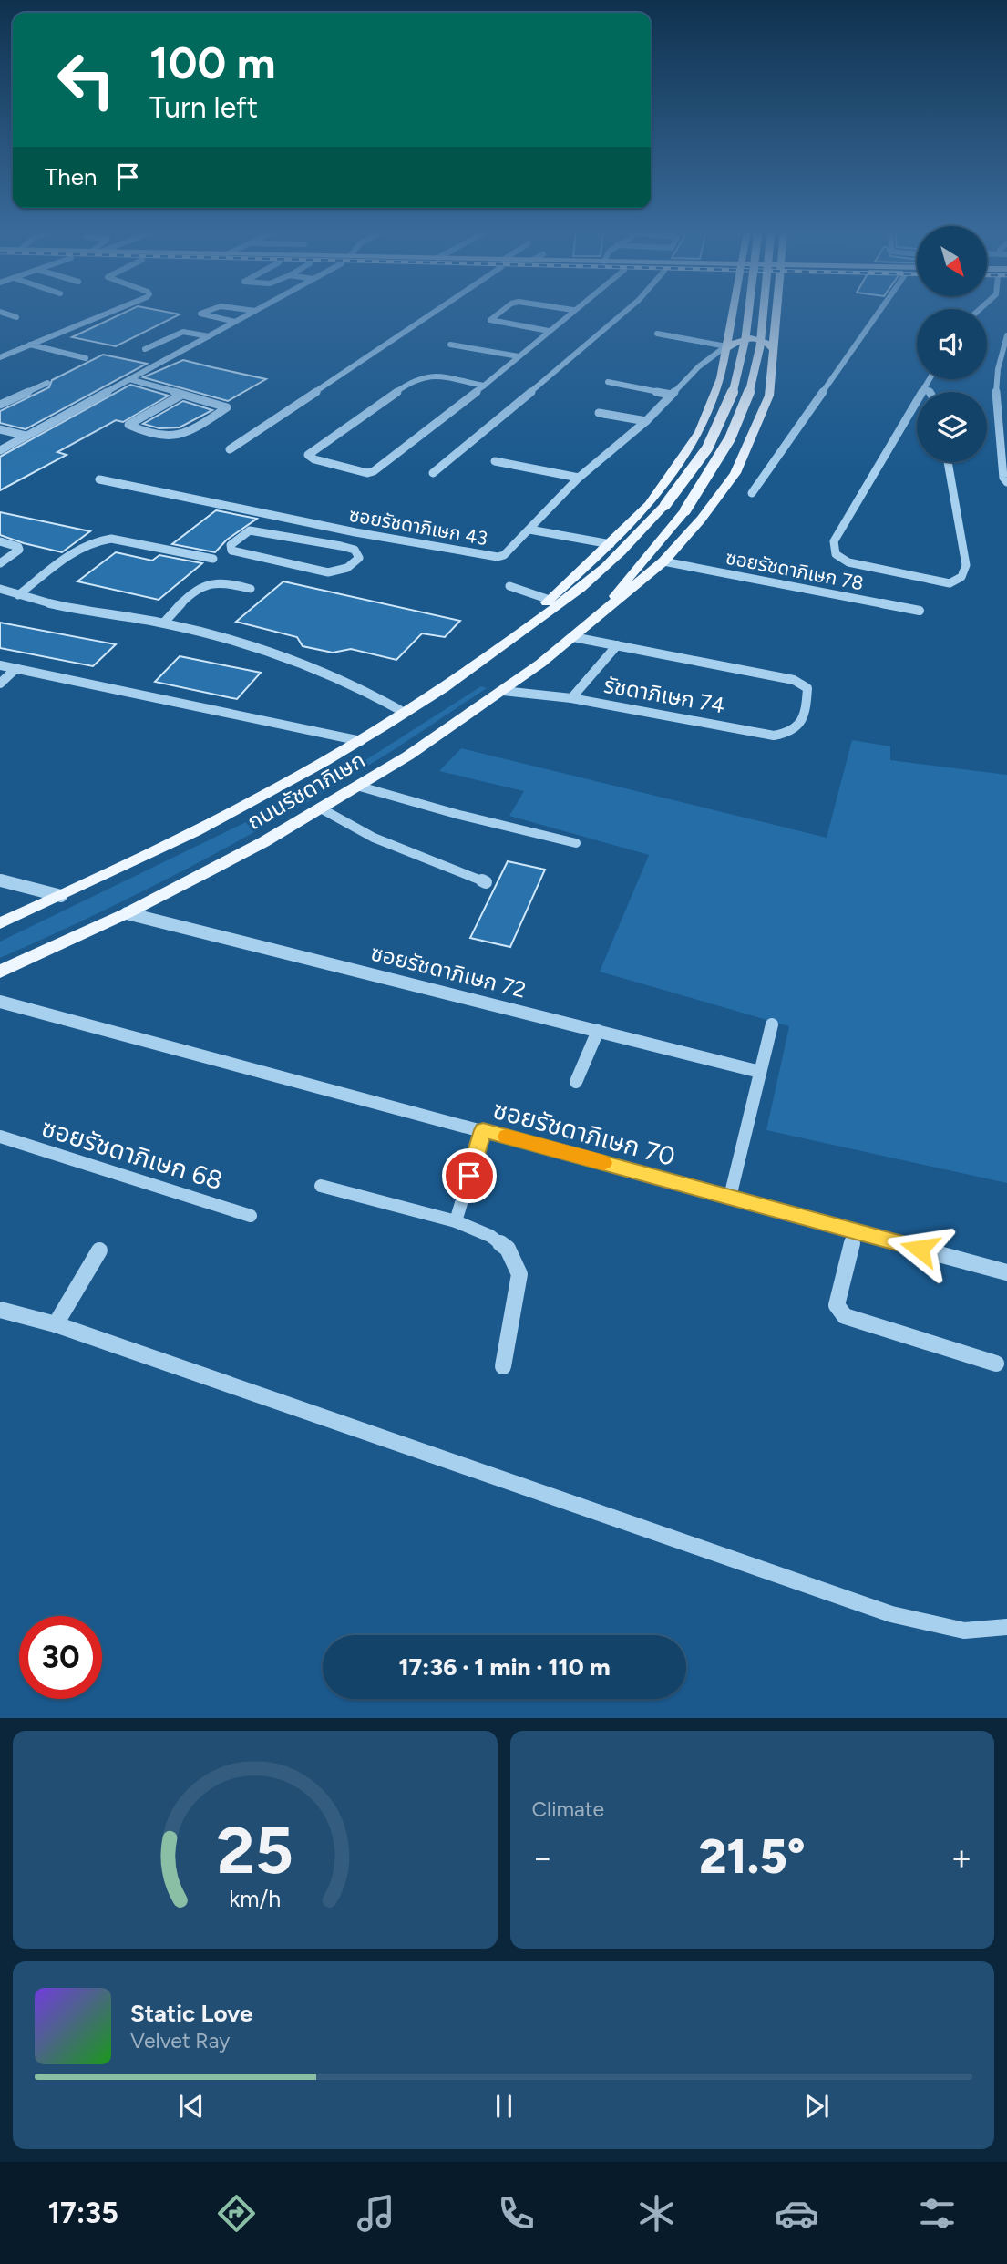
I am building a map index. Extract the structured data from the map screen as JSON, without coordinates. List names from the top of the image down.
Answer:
{
  "streets": {
    "main road": ["ถนนรัชดาภิเษก"],
    "street": [
      "ซอยรัชดาภิเษก 43",
      "ซอยรัชดาภิเษก 78",
      "รัชดาภิเษก 74",
      "ซอยรัชดาภิเษก 72",
      "ซอยรัชดาภิเษก 70",
      "ซอยรัชดาภิเษก 68"
    ]
  },
  "crossings": [
    ["ซอยรัชดาภิเษก 43", "ถนนรัชดาภิเษก"],
    ["ซอยรัชดาภิเษก 78", "ถนนรัชดาภิเษก"],
    ["รัชดาภิเษก 74", "ถนนรัชดาภิเษก"],
    ["ถนนรัชดาภิเษก", "ซอยรัชดาภิเษก 72"]
  ],
  "north": "bottom right",
  "page": {
    "turn": ["100 m", "Turn left"],
    "then": "Then",
    "limit": "30",
    "trip": "17:36 · 1 min · 110 m",
    "tile": "Climate",
    "heat": ["−", "21.5°", "+"],
    "song": ["Static Love", "Velvet Ray"],
    "tabs": "17:35",
    "gauge": ["25", "km/h"]
  }
}
